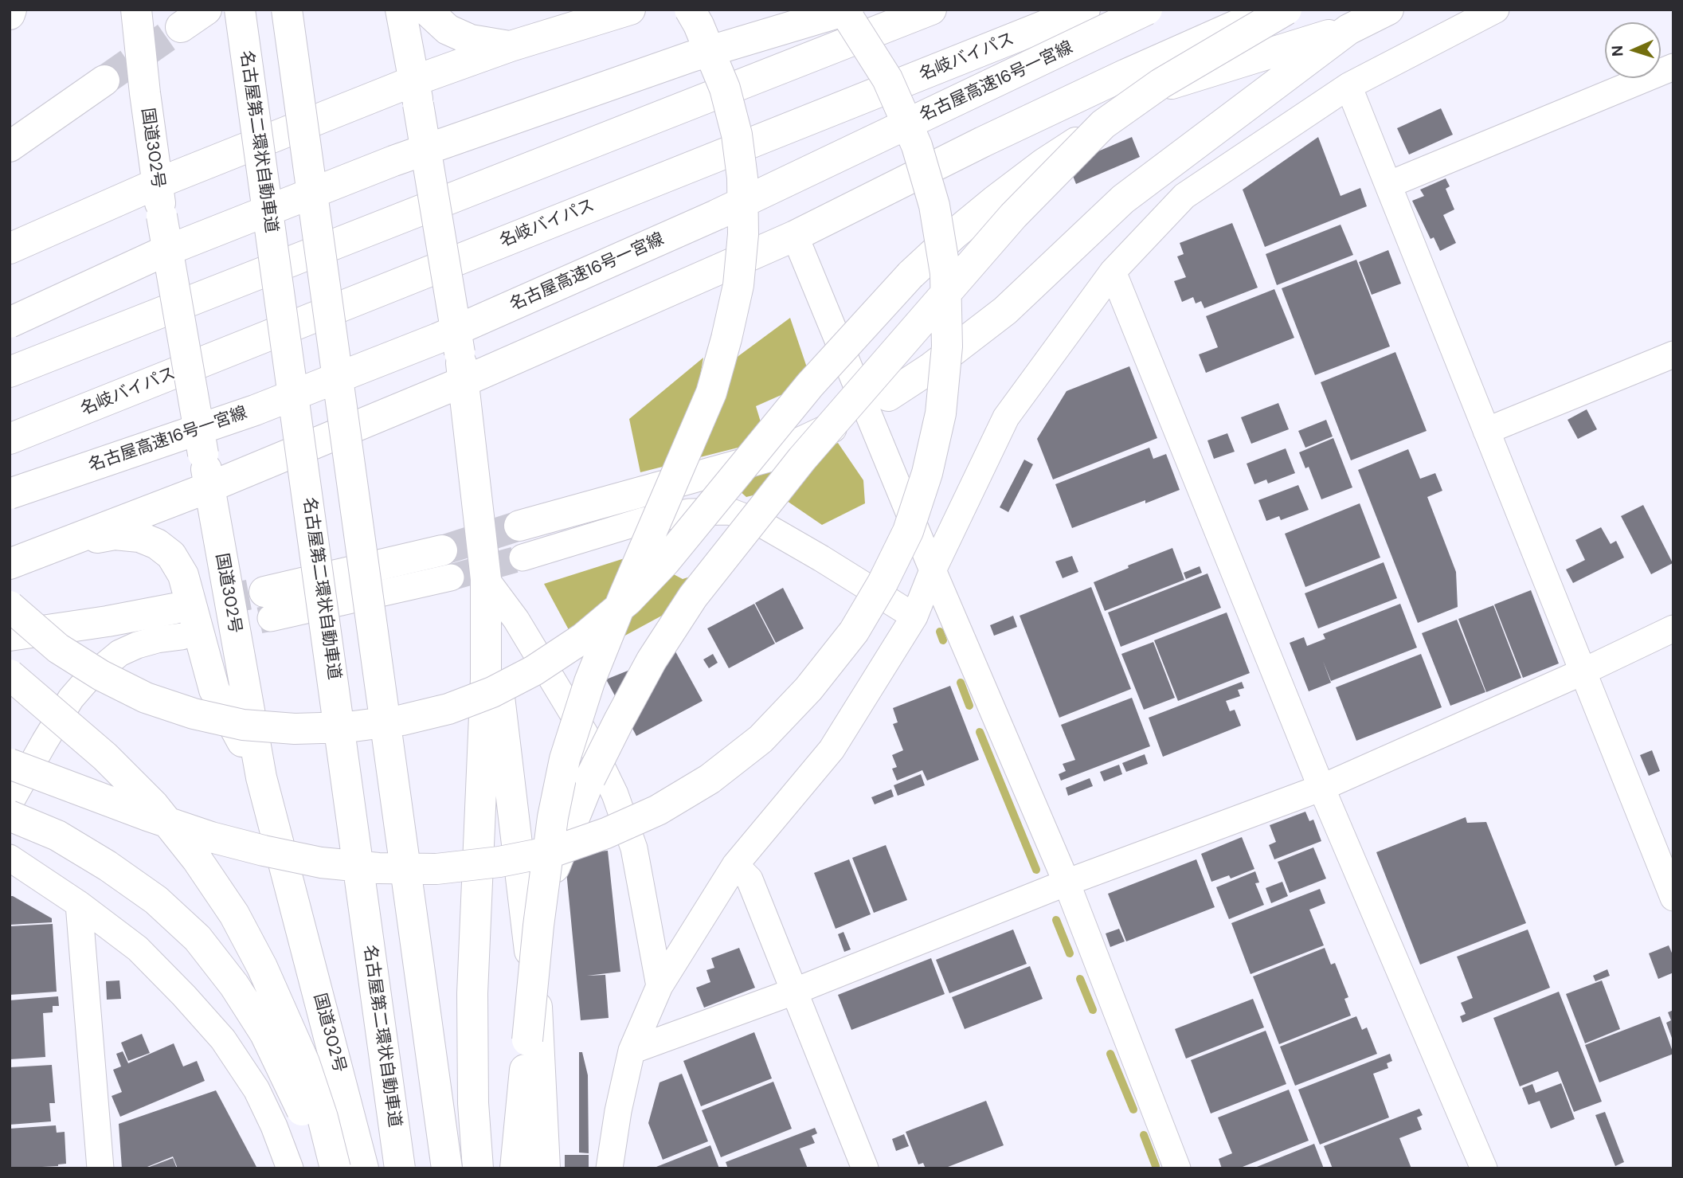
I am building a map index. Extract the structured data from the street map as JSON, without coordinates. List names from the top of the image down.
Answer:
{
  "streets": {
    "highway": [
      "名岐バイパス",
      "名古屋高速16号一宮線",
      "名古屋第二環状自動車道",
      "国道302号"
    ]
  },
  "north": "left"
}
